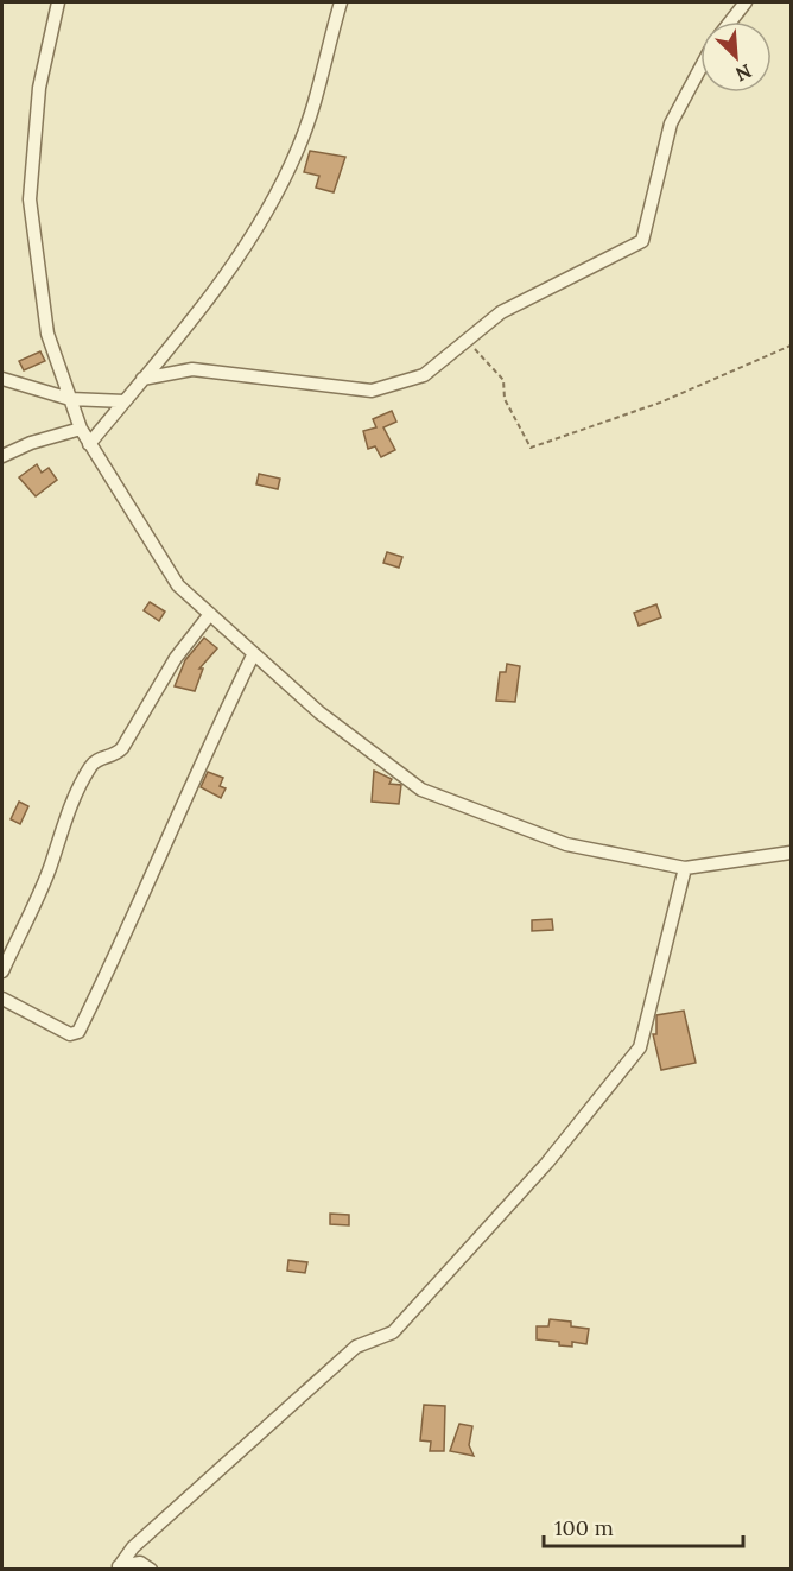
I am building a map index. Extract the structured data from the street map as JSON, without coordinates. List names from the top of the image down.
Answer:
{
  "scale_bar": "100 m",
  "north": "bottom right"
}
